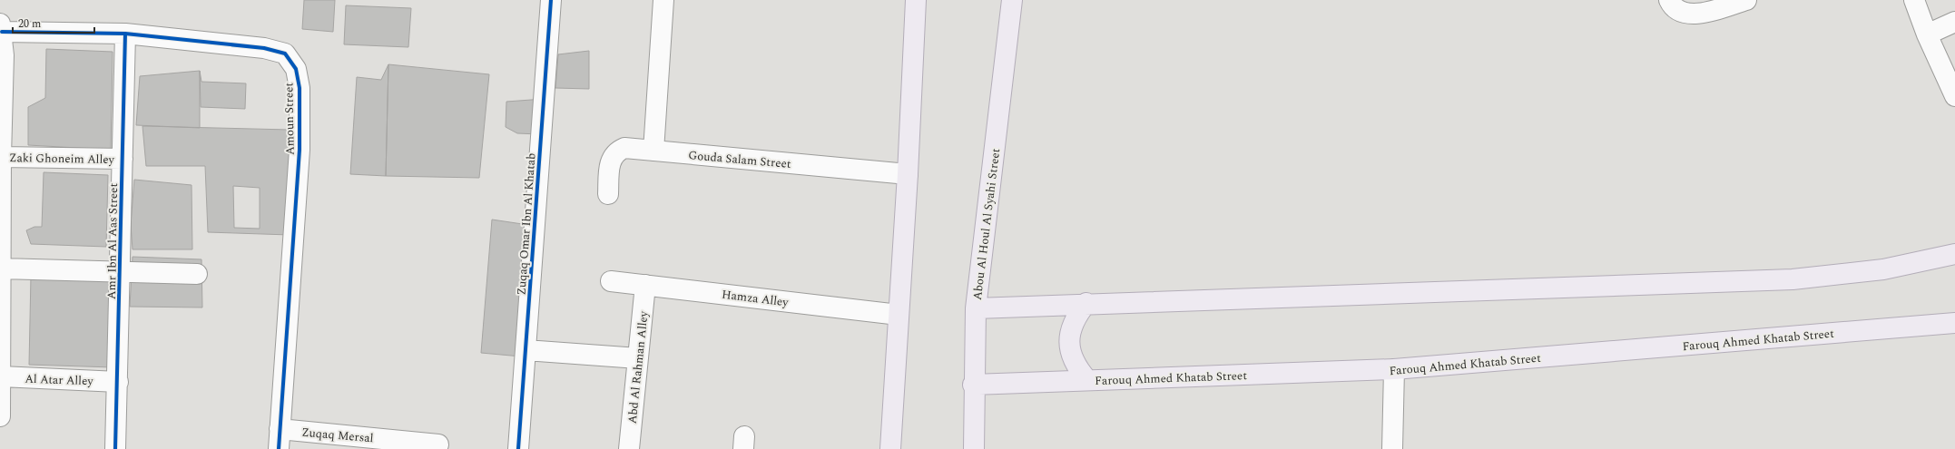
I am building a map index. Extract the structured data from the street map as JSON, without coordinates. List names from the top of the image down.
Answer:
{
  "streets": {
    "main road": ["Abou Al Houl Al Syahi Street", "Farouq Ahmed Khatab Street"],
    "street": [
      "Amoun Street",
      "Zaki Ghoneim Alley",
      "Gouda Salam Street",
      "Zuqaq Omar Ibn Al Khatab",
      "Amr Ibn Al Aas Street",
      "Hamza Alley",
      "Abd Al Rahman Alley",
      "Al Atar Alley",
      "Zuqaq Mersal"
    ]
  },
  "crossings": [
    ["Amoun Street", "Amr Ibn Al Aas Street"],
    ["Amoun Street", "Zuqaq Mersal"],
    ["Zaki Ghoneim Alley", "Amr Ibn Al Aas Street"],
    ["Abou Al Houl Al Syahi Street", "Farouq Ahmed Khatab Street"],
    ["Amr Ibn Al Aas Street", "Al Atar Alley"],
    ["Hamza Alley", "Abd Al Rahman Alley"]
  ],
  "scale_bar": "20 m"
}
